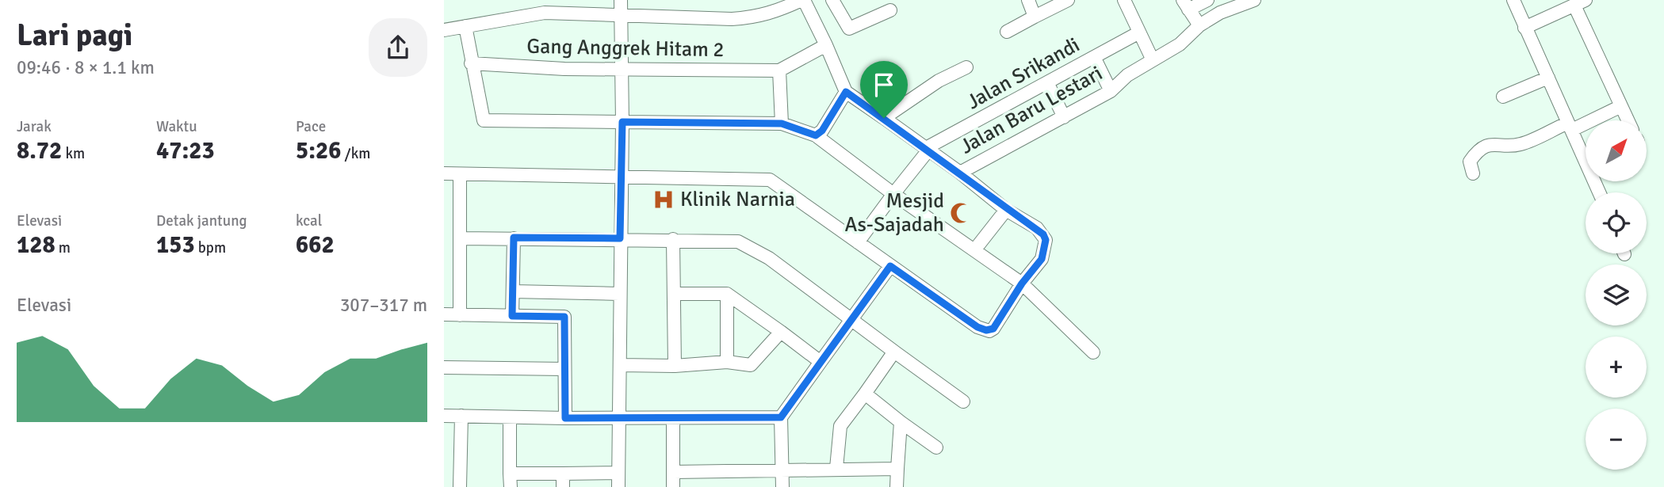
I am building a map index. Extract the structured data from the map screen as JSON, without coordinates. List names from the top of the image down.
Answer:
{
  "streets": {
    "street": ["Gang Anggrek Hitam 2", "Jalan Srikandi", "Jalan Baru Lestari"]
  },
  "places": {
    "hospital": ["Klinik Narnia"],
    "mosque": ["Mesjid As-Sajadah"]
  },
  "north": "top right",
  "page": {
    "heading": ["Lari pagi", "09:46 · 8 × 1.1 km"],
    "stats": [
      ["Jarak", "8.72 km"],
      ["Waktu", "47:23"],
      ["Pace", "5:26 /km"],
      ["Elevasi", "128 m"],
      ["Detak jantung", "153 bpm"],
      ["kcal", "662"]
    ],
    "map_buttons": ["+", "−"],
    "chart": ["Elevasi", "307–317 m"]
  }
}
